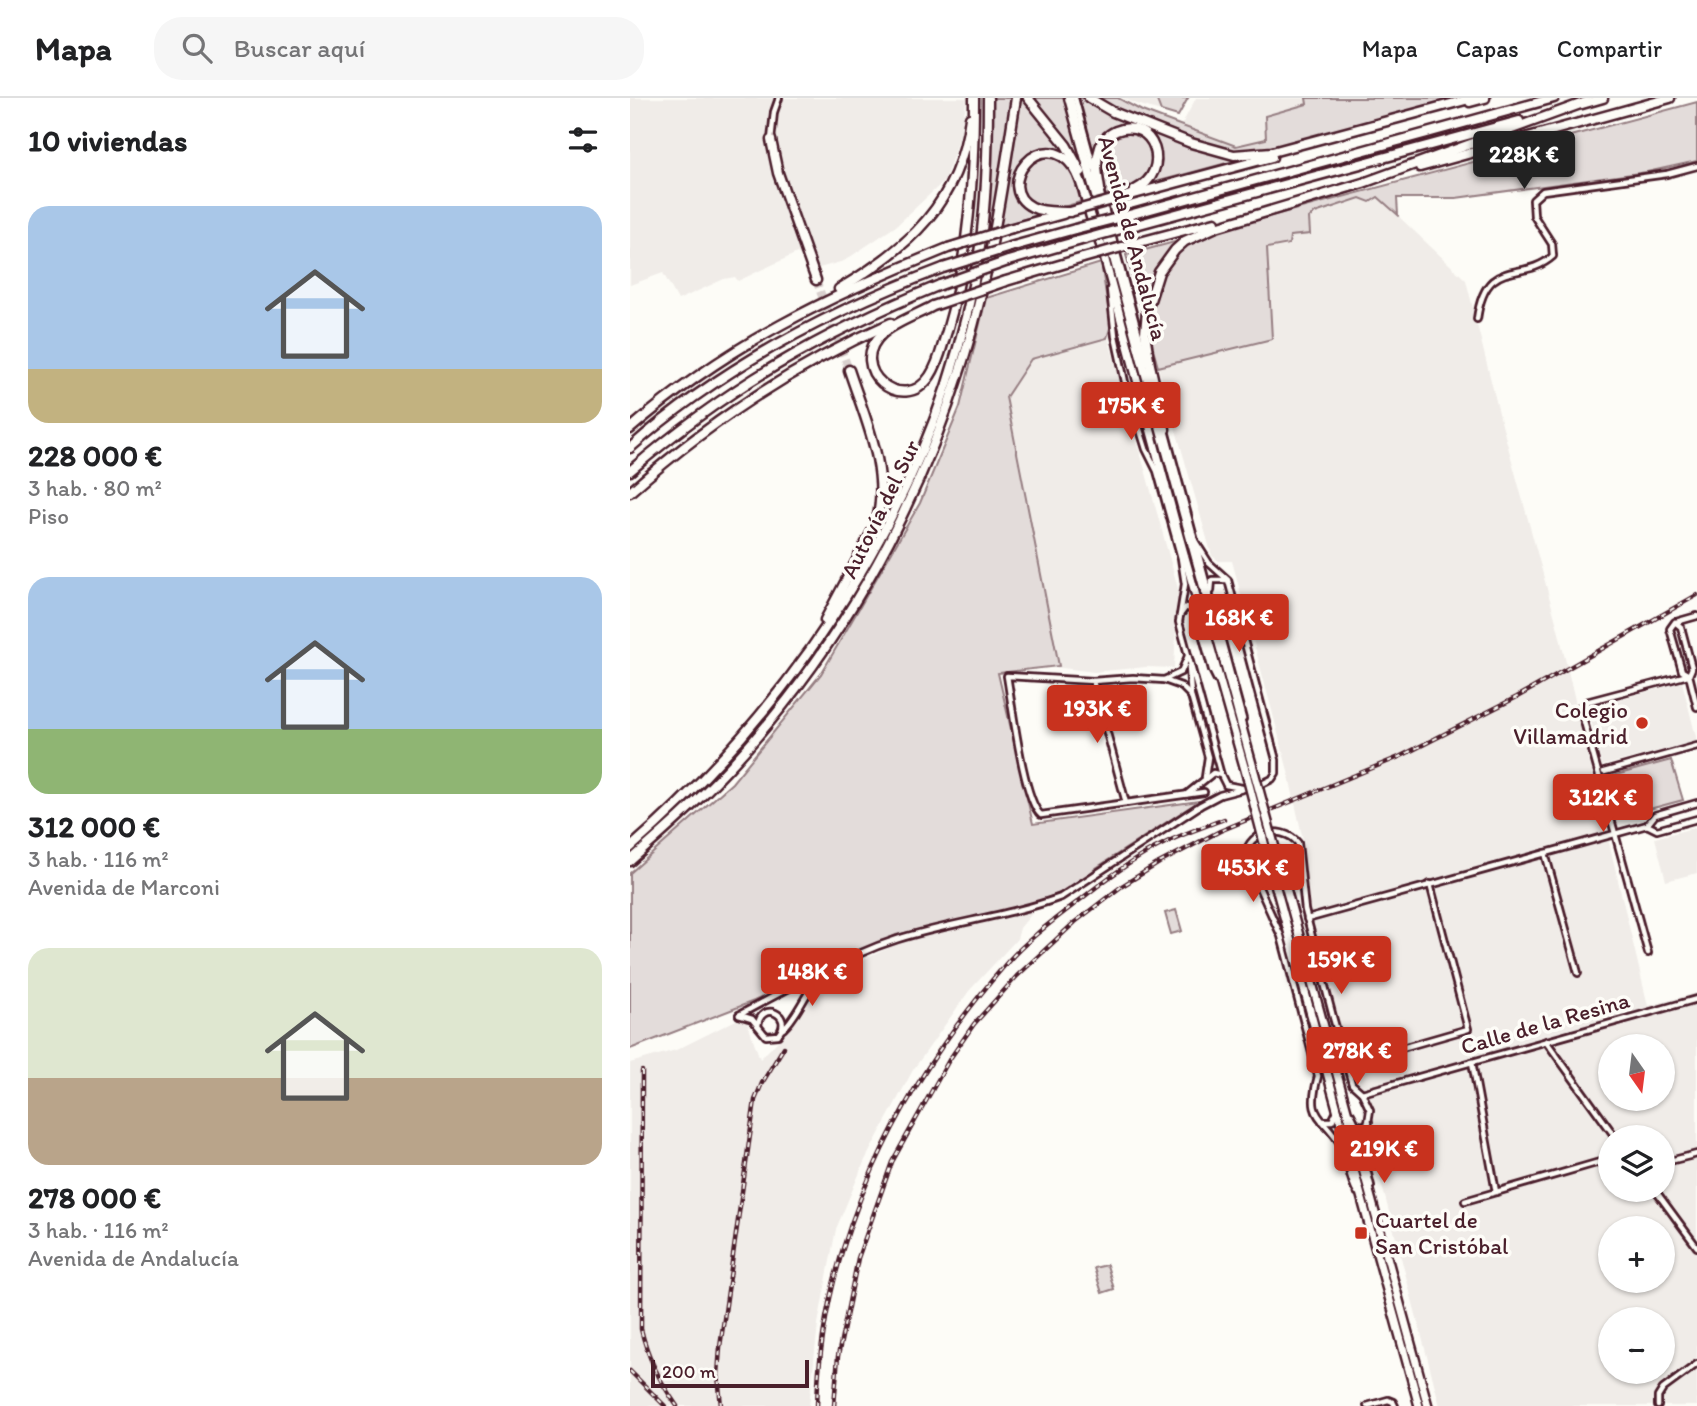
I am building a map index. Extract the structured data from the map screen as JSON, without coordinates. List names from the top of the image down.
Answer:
{
  "streets": {
    "highway": ["Autovía del Sur"],
    "main road": ["Avenida de Andalucía"],
    "street": ["Calle de la Resina"]
  },
  "crossings": [
    ["Avenida de Andalucía", "Calle de la Resina"]
  ],
  "places": {
    "other": ["Colegio Villamadrid"],
    "transit": ["Cuartel de San Cristóbal"]
  },
  "scale_bar": "200 m",
  "north": "bottom",
  "page": {
    "header": "Mapa",
    "search": "Buscar aquí",
    "nav": ["Mapa", "Capas", "Compartir"],
    "heading": "10 viviendas",
    "price": [
      "228K €",
      "175K €",
      "168K €",
      "193K €",
      "312K €",
      "453K €",
      "159K €",
      "148K €",
      "278K €",
      "219K €"
    ],
    "list": [
      {
        "name": "228 000 €",
        "note": "3 hab. · 80 m² · Piso"
      },
      {
        "name": "312 000 €",
        "note": "3 hab. · 116 m² · Avenida de Marconi"
      },
      {
        "name": "278 000 €",
        "note": "3 hab. · 116 m² · Avenida de Andalucía"
      }
    ],
    "map_buttons": ["+", "−"],
    "scale": "200 m"
  }
}
